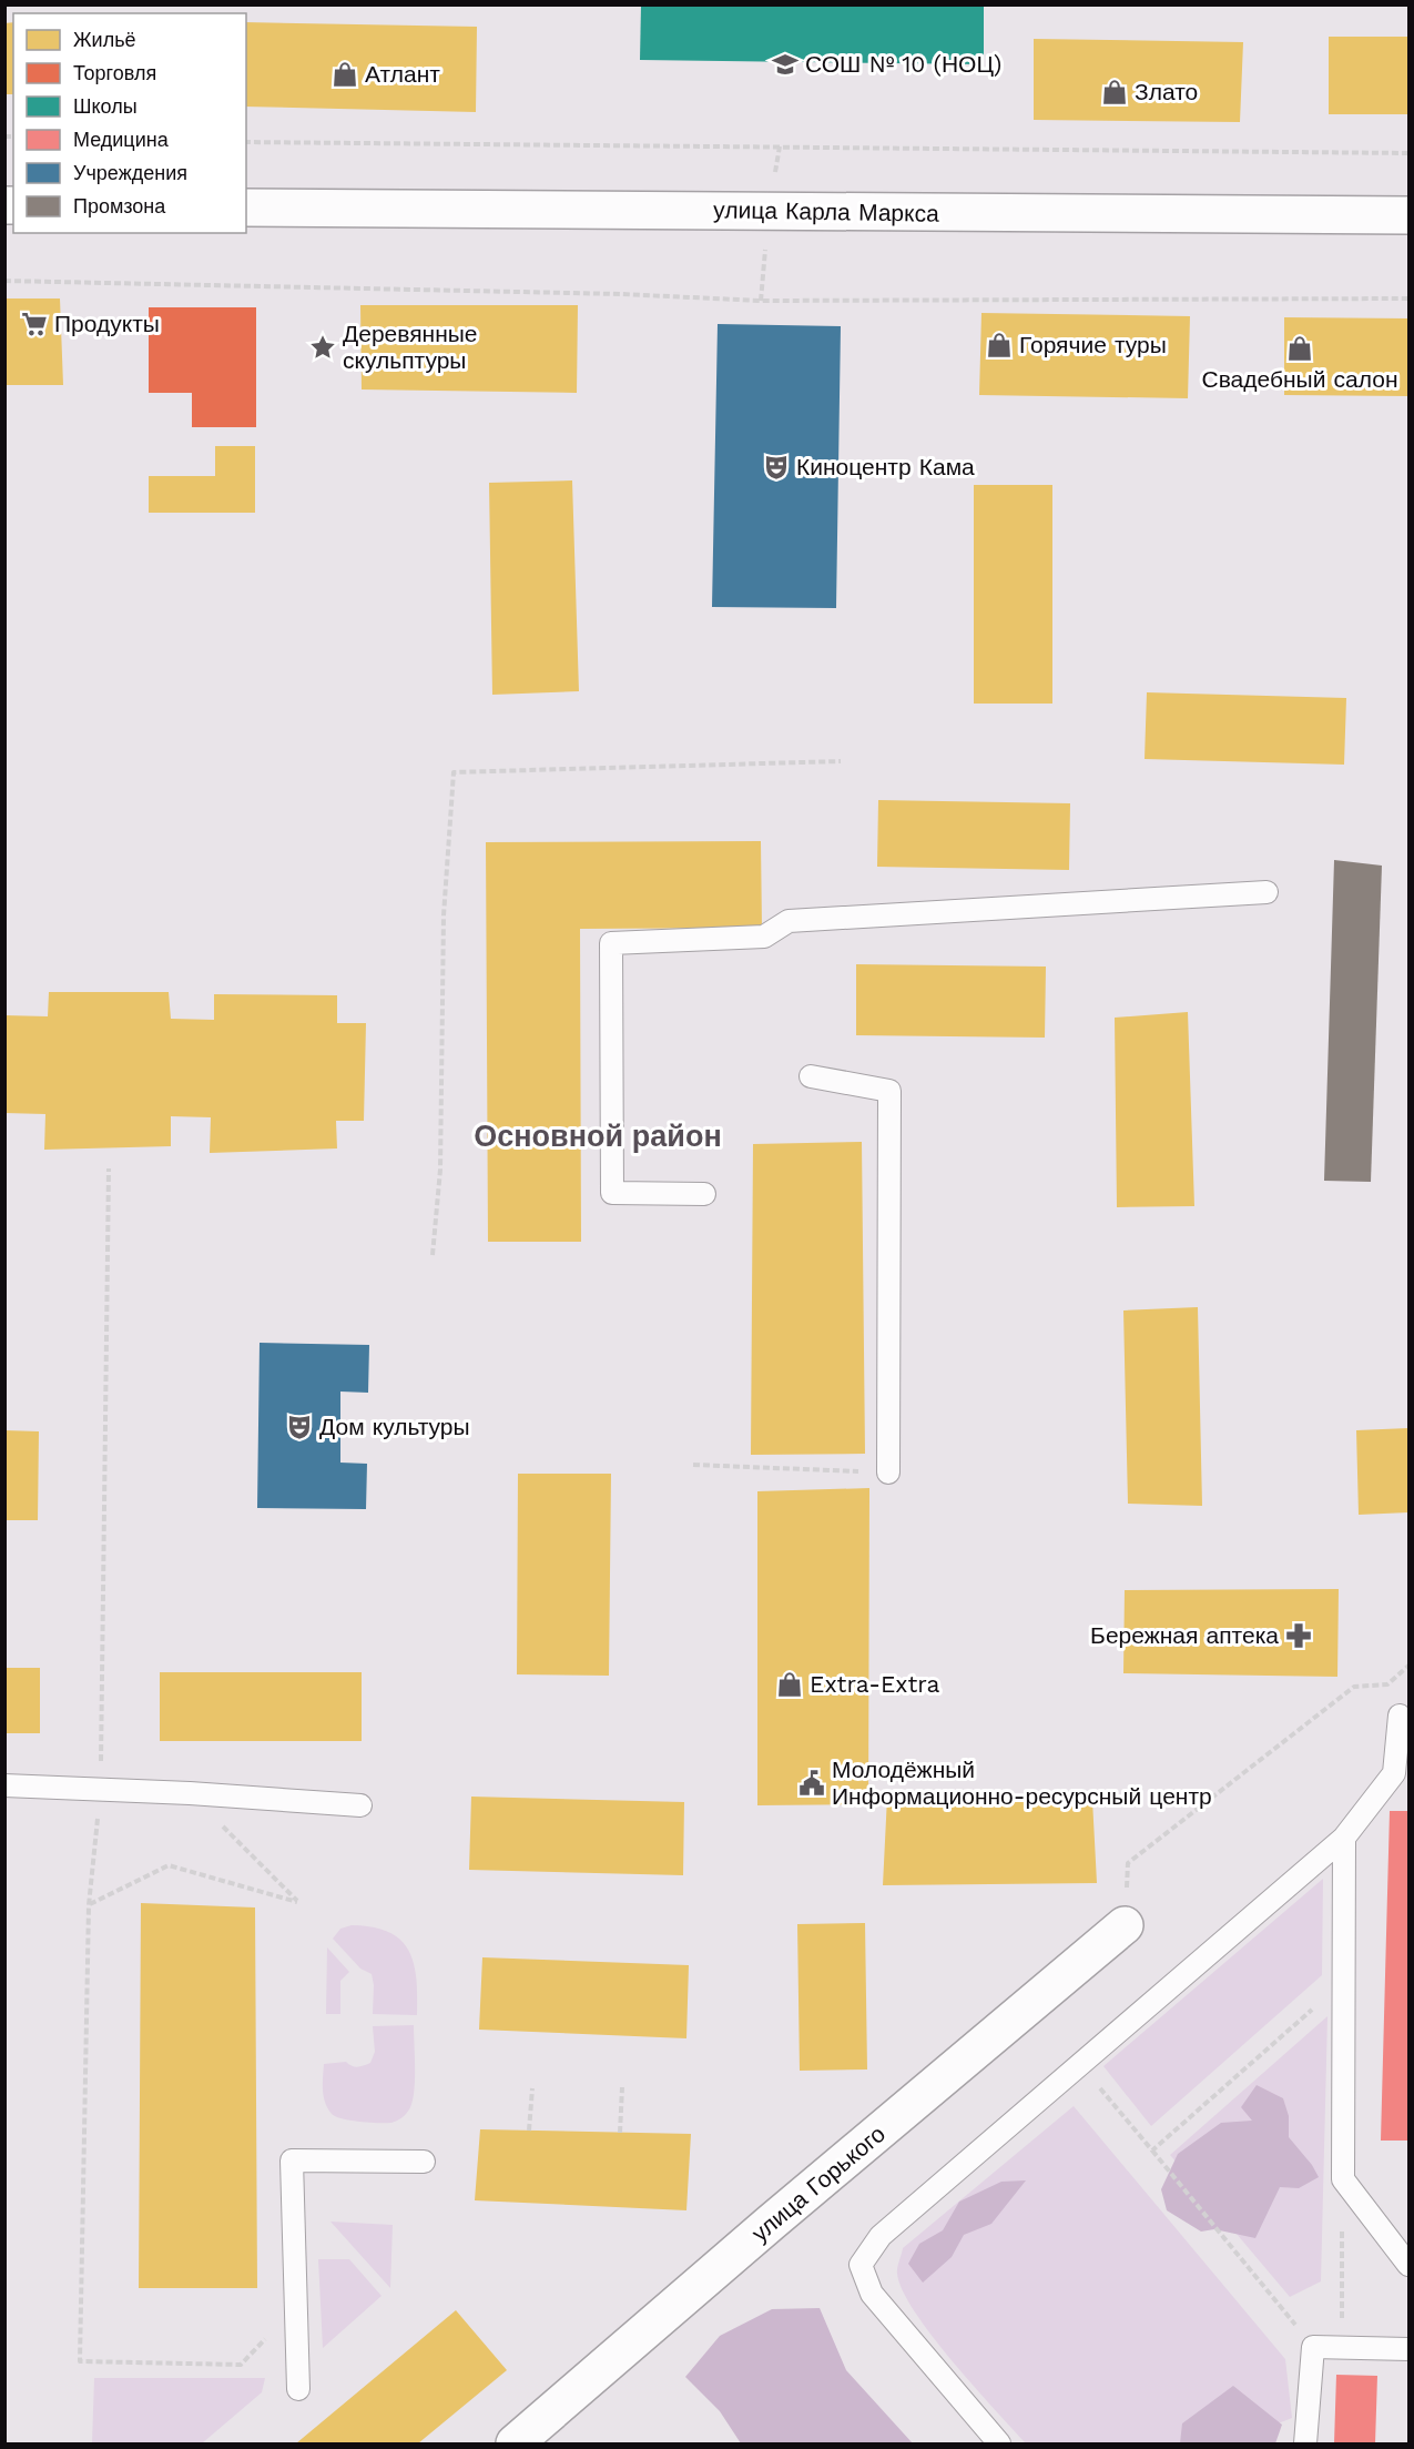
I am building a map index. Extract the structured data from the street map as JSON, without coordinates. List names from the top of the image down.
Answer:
{
  "streets": {
    "street": ["улица Карла Маркса", "улица Горького"]
  },
  "districts": ["Основной район"],
  "places": {
    "school or university": ["СОШ № 10 (НОЦ)"],
    "shop": [
      "Атлант",
      "Злато",
      "Горячие туры",
      "Свадебный салон",
      "Extra-Extra"
    ],
    "supermarket": ["Продукты"],
    "place": ["Деревянные скульптуры"],
    "theatre": ["Киноцентр Кама", "Дом культуры"],
    "pharmacy": ["Бережная аптека"],
    "public building": ["Молодёжный Информационно-ресурсный центр"]
  },
  "legend": [
    "Жильё",
    "Торговля",
    "Школы",
    "Медицина",
    "Учреждения",
    "Промзона"
  ]
}
